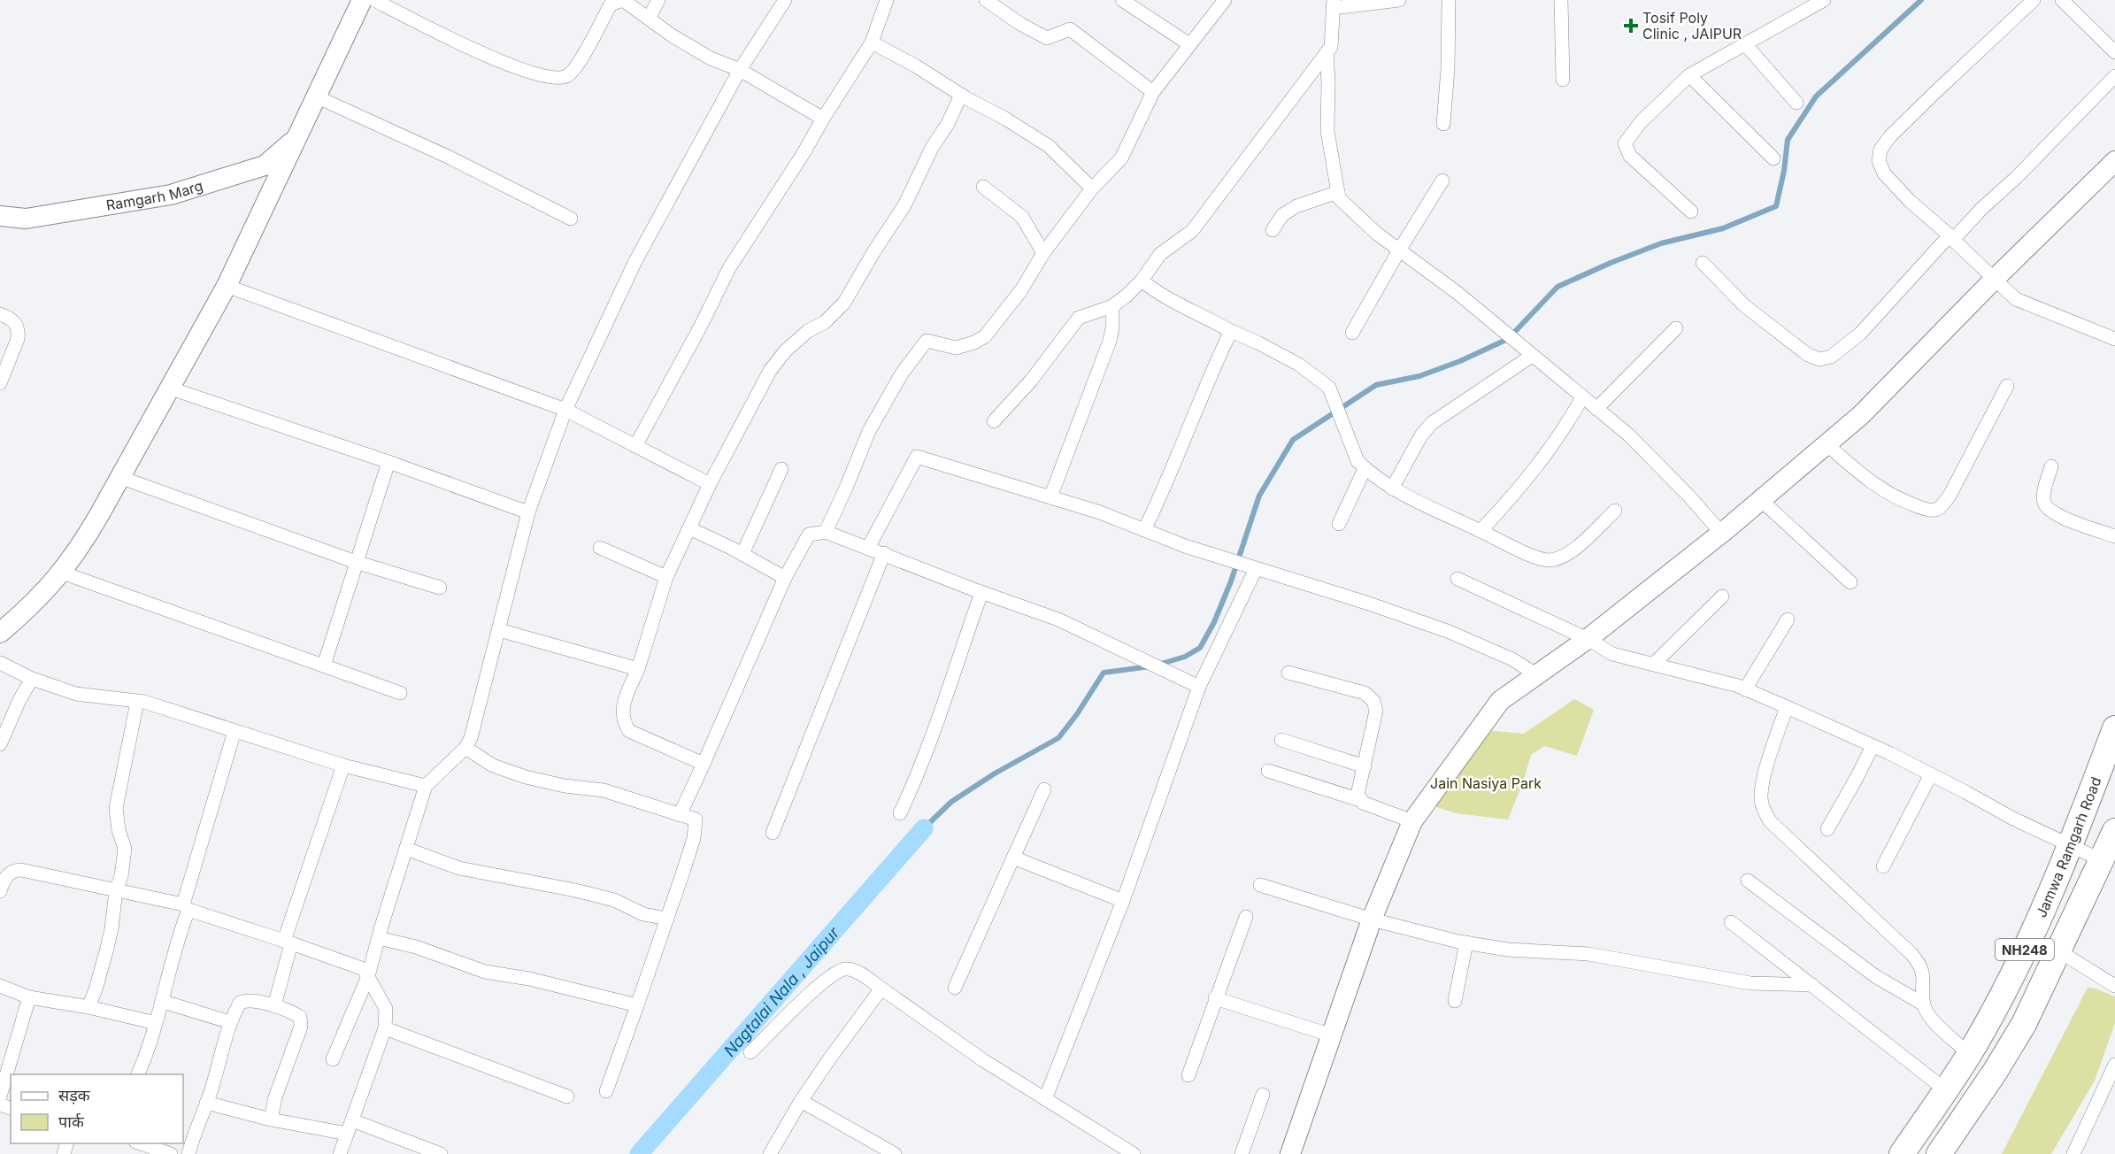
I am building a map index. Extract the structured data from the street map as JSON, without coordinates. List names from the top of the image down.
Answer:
{
  "streets": {
    "highway": ["Jamwa Ramgarh Road", "NH248"],
    "street": ["Ramgarh Marg"]
  },
  "water": ["Nagtalai Nala , Jaipur"],
  "parks": ["Jain Nasiya Park"],
  "places": {
    "health": ["Tosif Poly Clinic , JAIPUR"]
  },
  "legend": ["सड़क", "पार्क"]
}
